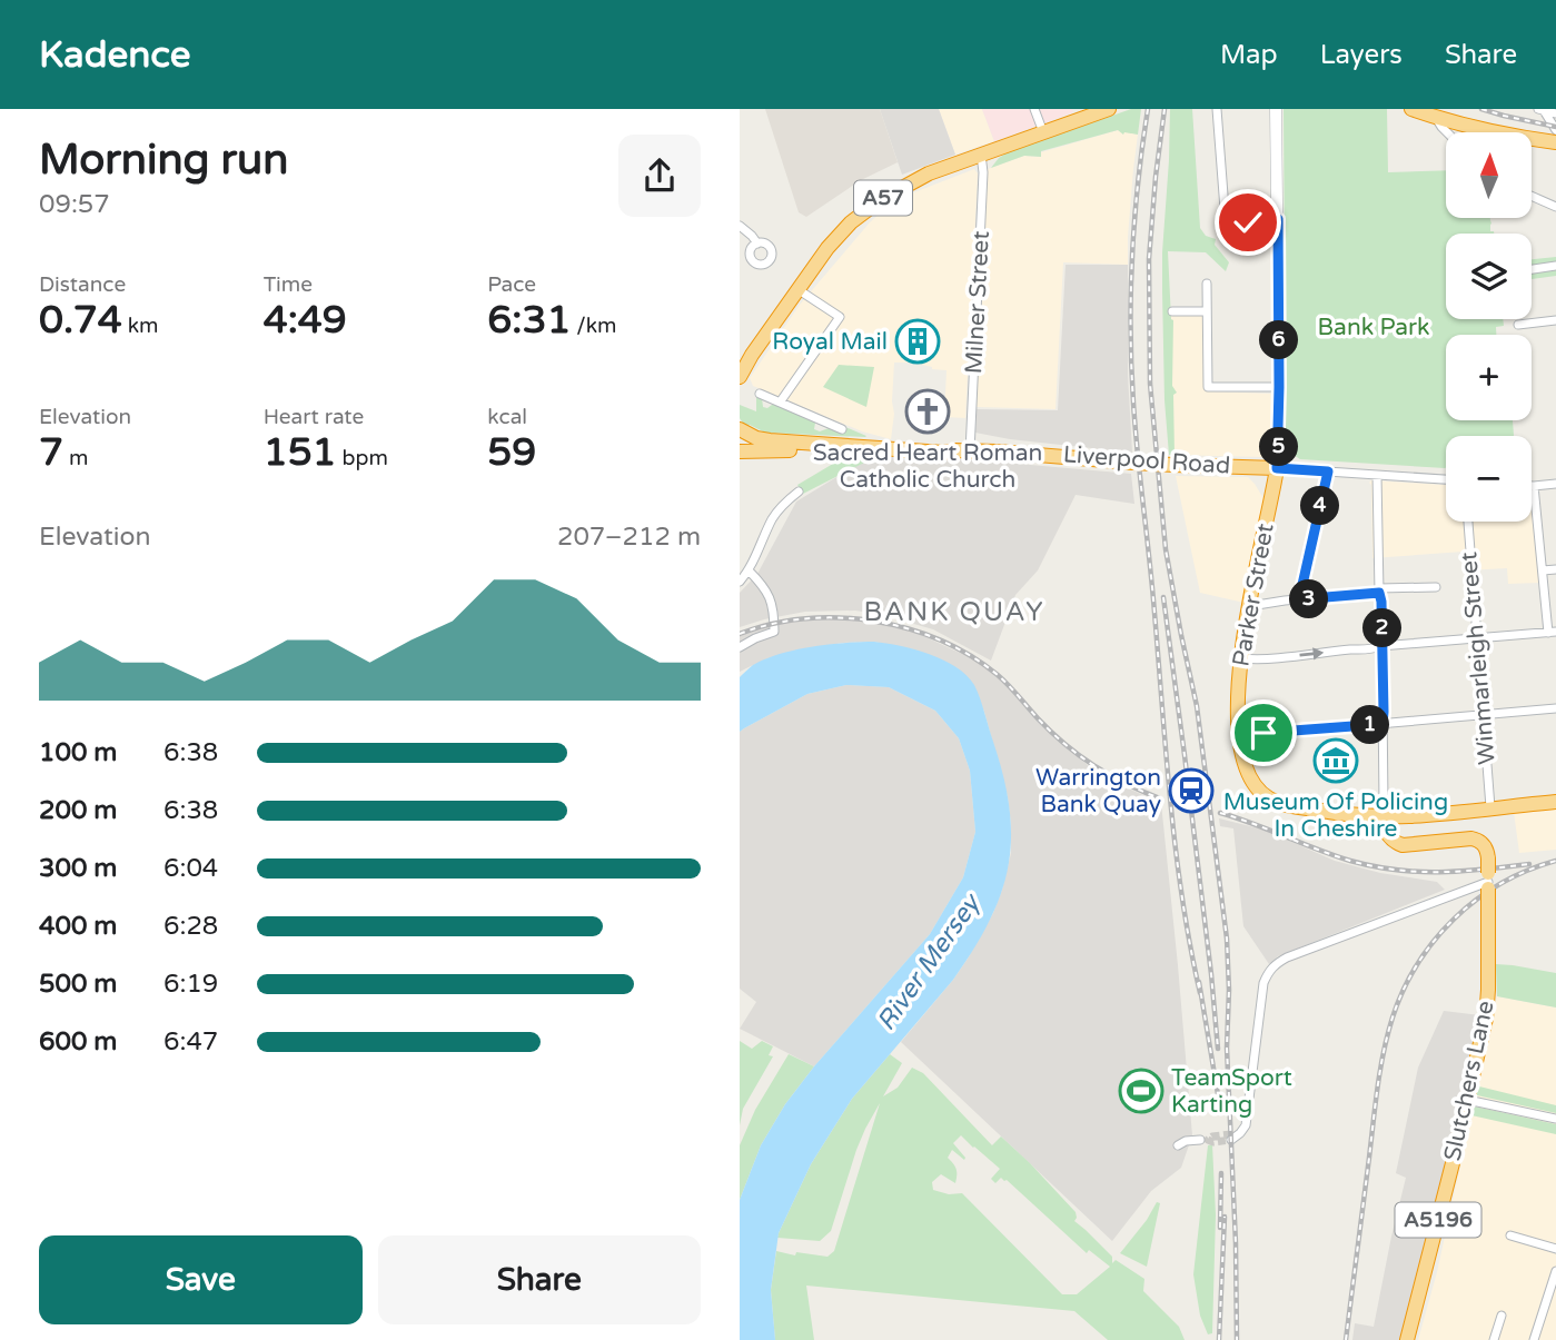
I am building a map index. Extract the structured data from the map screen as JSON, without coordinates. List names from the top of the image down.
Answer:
{
  "streets": {
    "highway": [
      "A57",
      "Liverpool Road",
      "Parker Street",
      "Slutchers Lane",
      "A5196"
    ],
    "street": ["Milner Street", "Winmarleigh Street"]
  },
  "crossings": [
    ["A57", "Milner Street"],
    ["Milner Street", "Liverpool Road"],
    ["Liverpool Road", "Parker Street"]
  ],
  "districts": ["BANK QUAY"],
  "water": ["River Mersey"],
  "parks": ["Bank Park"],
  "places": {
    "building": ["Royal Mail"],
    "church": ["Sacred Heart Roman Catholic Church"],
    "museum": ["Museum Of Policing In Cheshire"],
    "station": ["Warrington Bank Quay"],
    "sports": ["TeamSport Karting"]
  },
  "north": "top",
  "page": {
    "header": "Kadence",
    "nav": ["Map", "Layers", "Share"],
    "heading": ["Morning run", "09:57"],
    "map_buttons": ["+", "−"],
    "stats": [
      ["Distance", "0.74 km"],
      ["Time", "4:49"],
      ["Pace", "6:31 /km"],
      ["Elevation", "7 m"],
      ["Heart rate", "151 bpm"],
      ["kcal", "59"]
    ],
    "pins": [
      "6",
      "5",
      "4",
      "3",
      "2",
      "1"
    ],
    "chart": ["Elevation", "207–212 m"],
    "list": [
      {
        "name": "100 m",
        "note": "6:38"
      },
      {
        "name": "200 m",
        "note": "6:38"
      },
      {
        "name": "300 m",
        "note": "6:04"
      },
      {
        "name": "400 m",
        "note": "6:28"
      },
      {
        "name": "500 m",
        "note": "6:19"
      },
      {
        "name": "600 m",
        "note": "6:47"
      }
    ],
    "buttons": ["Save", "Share"]
  }
}
